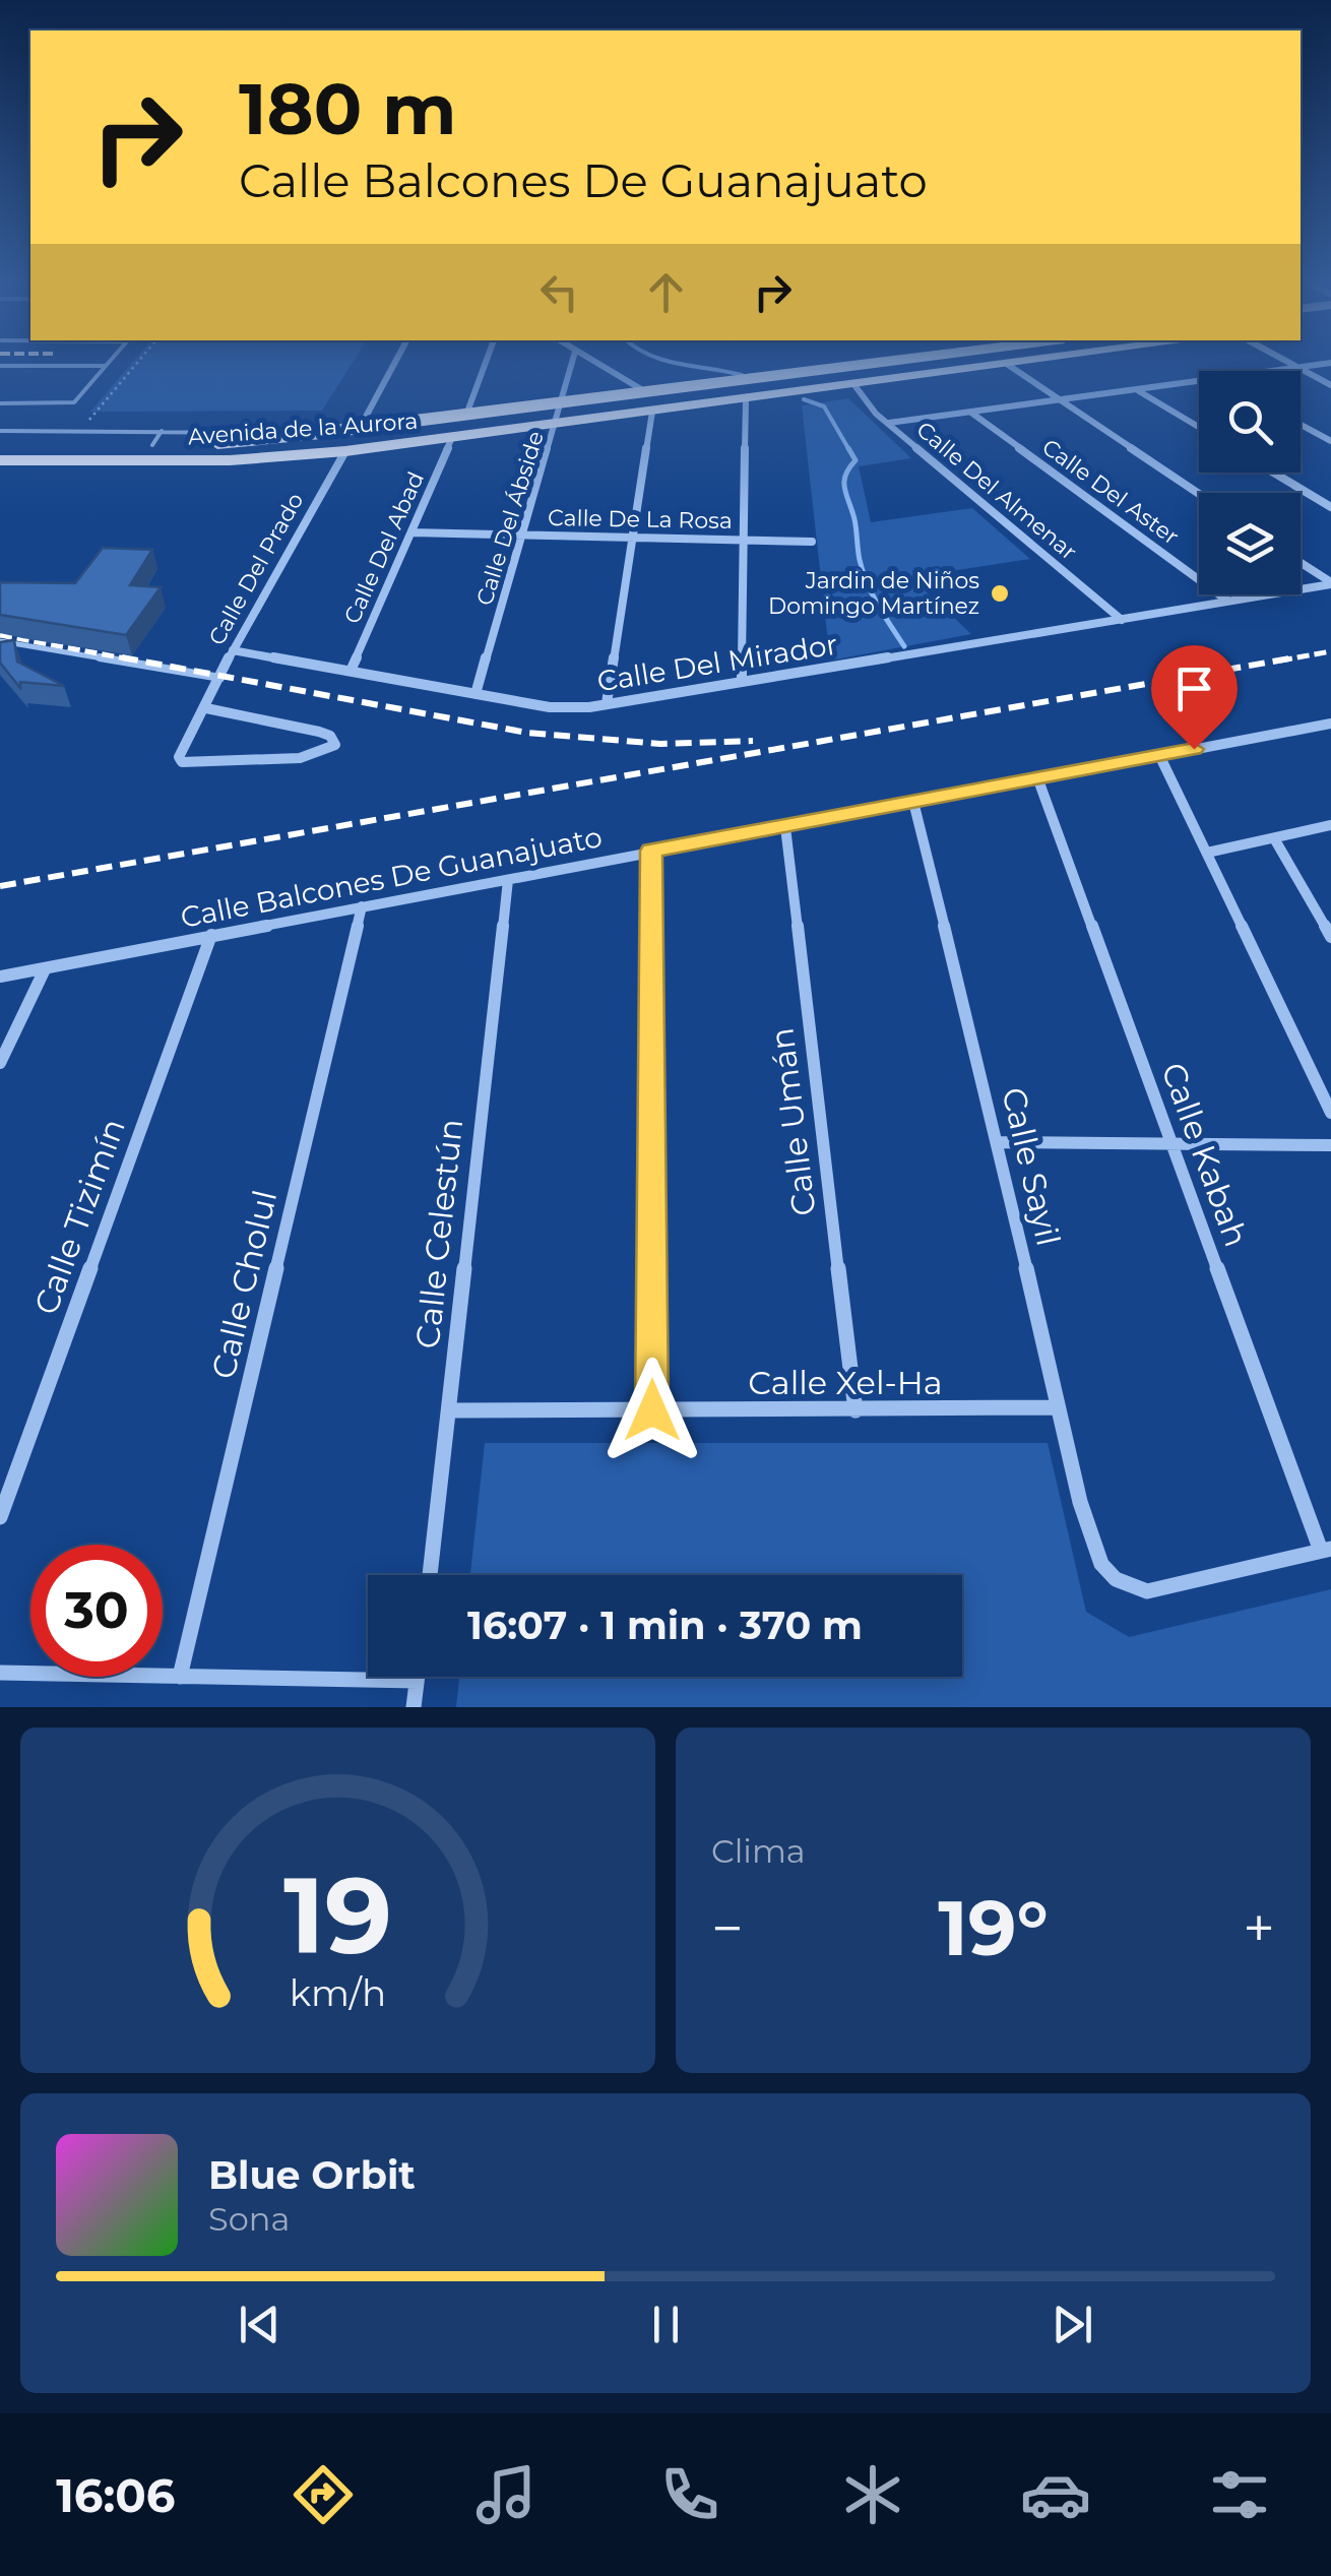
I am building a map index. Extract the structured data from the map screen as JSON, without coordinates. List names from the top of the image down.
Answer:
{
  "streets": {
    "main road": ["Avenida de la Aurora"],
    "street": [
      "Calle Del Almenar",
      "Calle Del Aster",
      "Calle Del Ábside",
      "Calle De La Rosa",
      "Calle Del Abad",
      "Calle Del Prado",
      "Calle Del Mirador",
      "Calle Balcones De Guanajuato",
      "Calle Umán",
      "Calle Kabah",
      "Calle Sayil",
      "Calle Tizimín",
      "Calle Celestún",
      "Calle Cholul",
      "Calle Xel-Ha"
    ]
  },
  "crossings": [
    ["Avenida de la Aurora", "Calle Del Almenar"],
    ["Avenida de la Aurora", "Calle Del Ábside"],
    ["Avenida de la Aurora", "Calle Del Abad"],
    ["Avenida de la Aurora", "Calle Del Prado"],
    ["Calle Del Almenar", "Calle Del Mirador"],
    ["Calle Del Aster", "Calle Del Mirador"],
    ["Calle Del Ábside", "Calle De La Rosa"],
    ["Calle Del Ábside", "Calle Del Mirador"],
    ["Calle De La Rosa", "Calle Del Abad"],
    ["Calle Del Abad", "Calle Del Mirador"],
    ["Calle Del Prado", "Calle Del Mirador"],
    ["Calle Balcones De Guanajuato", "Calle Umán"],
    ["Calle Balcones De Guanajuato", "Calle Kabah"],
    ["Calle Balcones De Guanajuato", "Calle Sayil"],
    ["Calle Balcones De Guanajuato", "Calle Tizimín"],
    ["Calle Balcones De Guanajuato", "Calle Celestún"],
    ["Calle Balcones De Guanajuato", "Calle Cholul"],
    ["Calle Umán", "Calle Xel-Ha"],
    ["Calle Kabah", "Calle Sayil"],
    ["Calle Sayil", "Calle Xel-Ha"],
    ["Calle Celestún", "Calle Xel-Ha"]
  ],
  "places": ["Jardin de Niños Domingo Martínez"],
  "page": {
    "turn": ["180 m", "Calle Balcones De Guanajuato"],
    "limit": "30",
    "trip": "16:07 · 1 min · 370 m",
    "tile": "Clima",
    "heat": ["−", "19°", "+"],
    "song": ["Blue Orbit", "Sona"],
    "tabs": "16:06",
    "gauge": ["19", "km/h"]
  }
}
